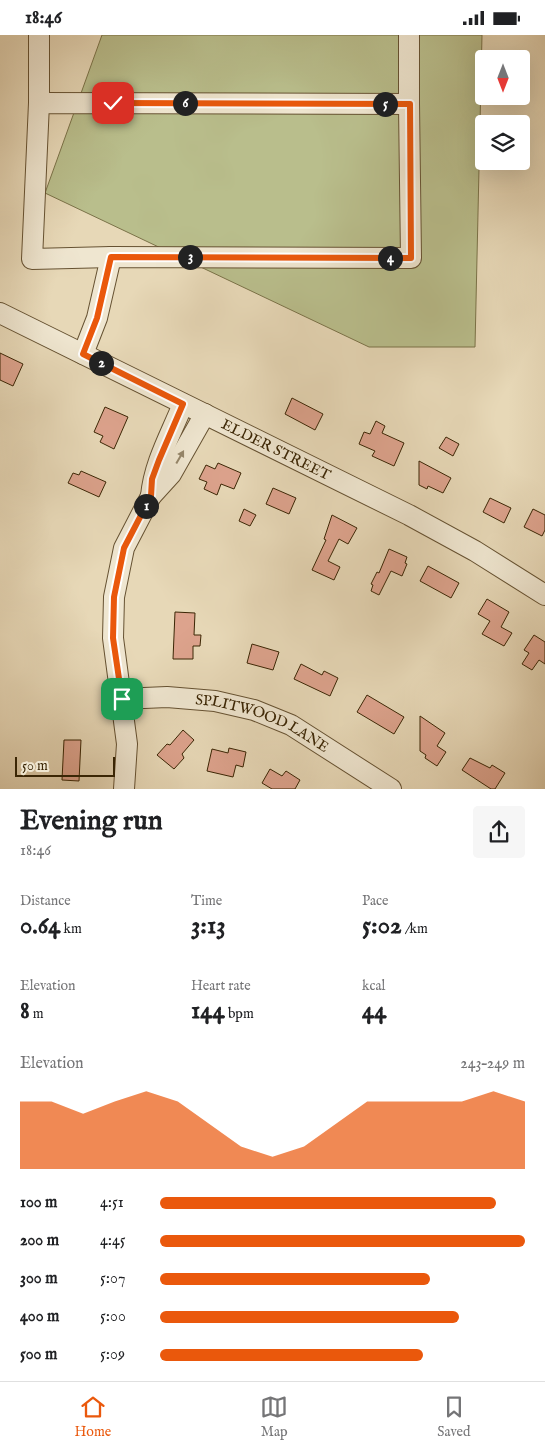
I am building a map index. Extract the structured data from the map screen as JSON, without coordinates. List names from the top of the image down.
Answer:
{
  "streets": {
    "street": ["ELDER STREET", "SPLITWOOD LANE"]
  },
  "scale_bar": "50 m",
  "north": "bottom",
  "page": {
    "status": "18:46",
    "pins": [
      "6",
      "5",
      "3",
      "4",
      "2",
      "1"
    ],
    "scale": "50 m",
    "heading": ["Evening run", "18:46"],
    "stats": [
      ["Distance", "0.64 km"],
      ["Time", "3:13"],
      ["Pace", "5:02 /km"],
      ["Elevation", "8 m"],
      ["Heart rate", "144 bpm"],
      ["kcal", "44"]
    ],
    "chart": ["Elevation", "243–249 m"],
    "list": [
      {
        "name": "100 m",
        "note": "4:51"
      },
      {
        "name": "200 m",
        "note": "4:45"
      },
      {
        "name": "300 m",
        "note": "5:07"
      },
      {
        "name": "400 m",
        "note": "5:00"
      },
      {
        "name": "500 m",
        "note": "5:09"
      }
    ],
    "tabs": ["Home", "Map", "Saved"]
  }
}
